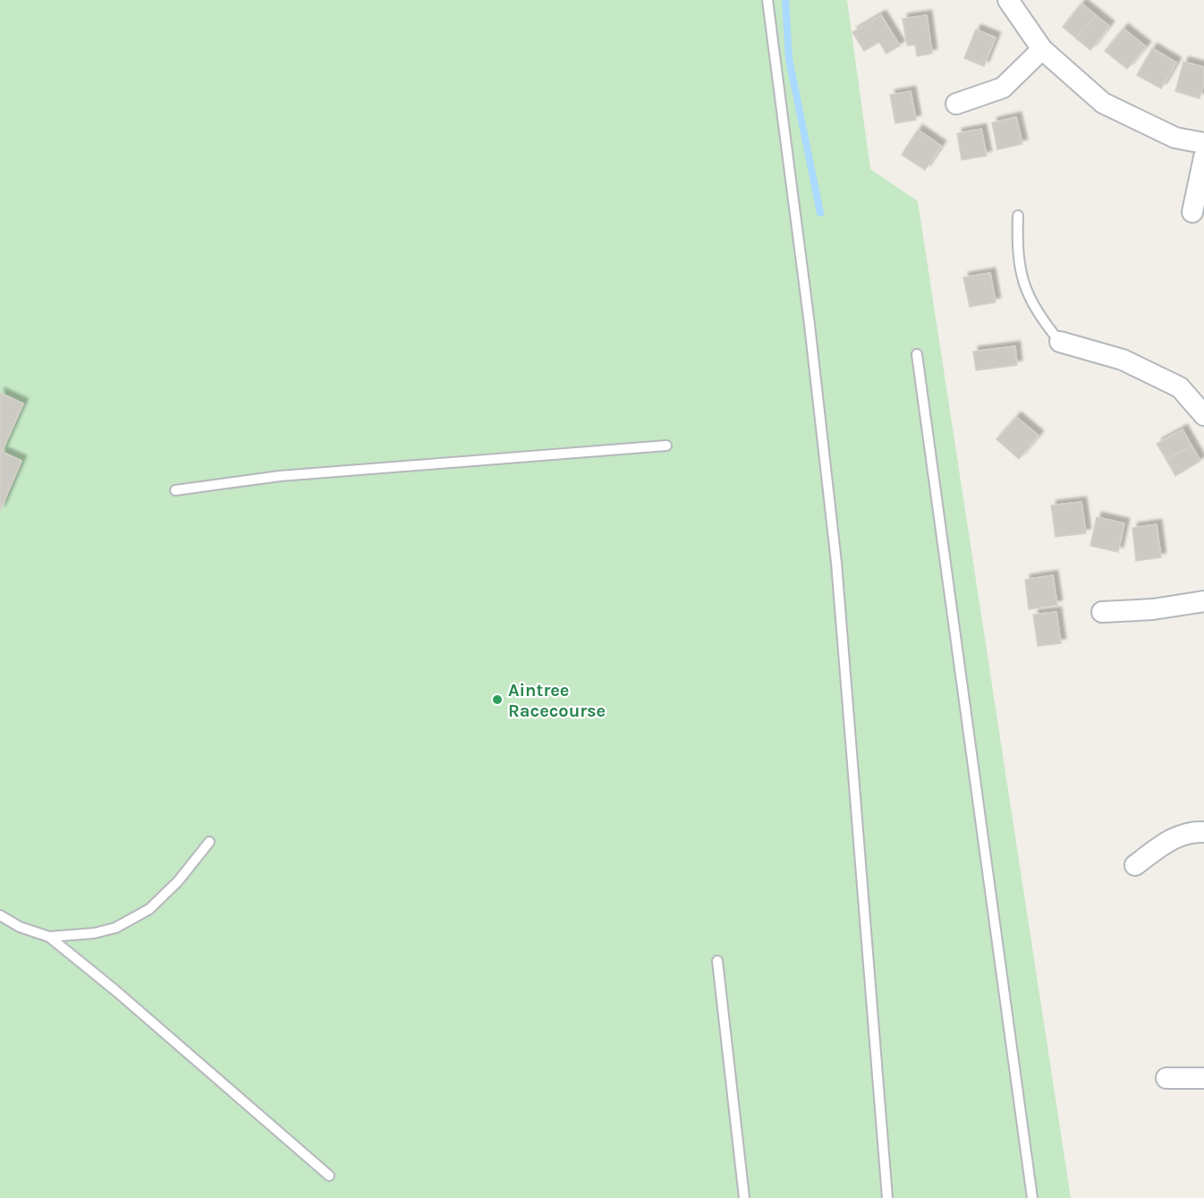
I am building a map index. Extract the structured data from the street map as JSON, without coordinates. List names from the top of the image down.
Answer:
{
  "places": ["Aintree Racecourse"]
}
